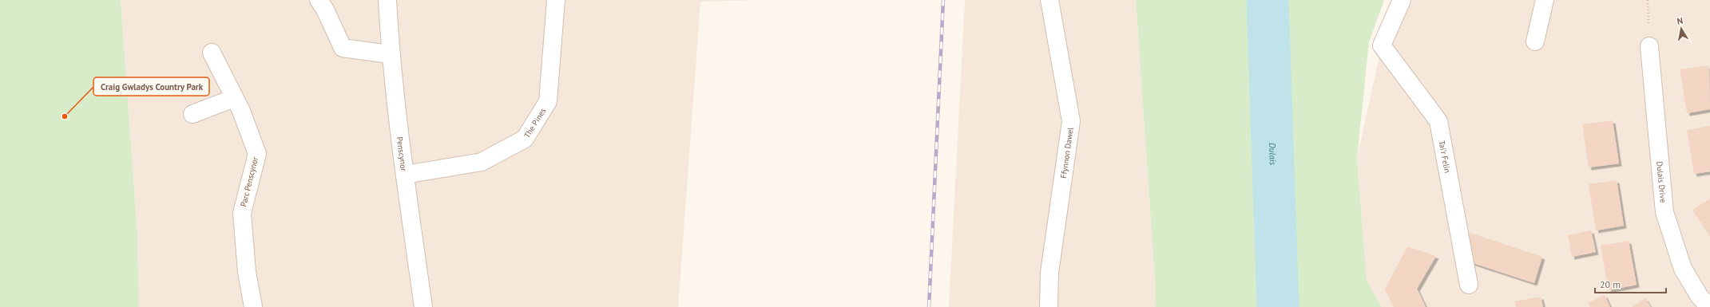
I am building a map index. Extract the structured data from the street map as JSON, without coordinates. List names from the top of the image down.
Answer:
{
  "streets": {
    "street": [
      "The Pines",
      "Ffynnon Dawel",
      "Penscynor",
      "Tai'r Felin",
      "Parc Penscynor",
      "Dulais Drive"
    ]
  },
  "crossings": [
    ["The Pines", "Penscynor"]
  ],
  "water": ["Dulais"],
  "places": ["Craig Gwladys Country Park"],
  "scale_bar": "20 m",
  "north": "top"
}
